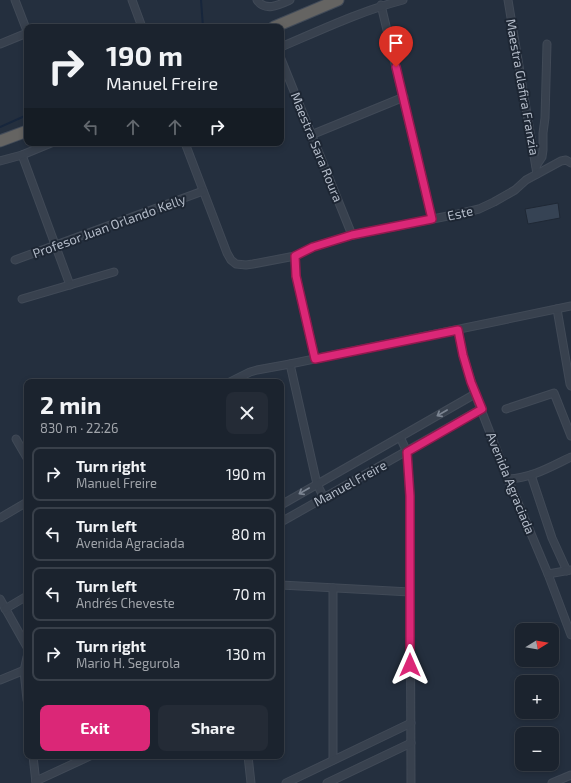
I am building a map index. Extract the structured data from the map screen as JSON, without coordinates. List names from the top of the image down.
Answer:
{
  "streets": {
    "street": [
      "Maestra Glafira Franzia",
      "Maestra Sara Roura",
      "Este",
      "Profesor Juan Orlando Kelly",
      "Manuel Freire",
      "Avenida Agraciada"
    ]
  },
  "crossings": [
    ["Maestra Glafira Franzia", "Este"],
    ["Maestra Sara Roura", "Este"],
    ["Este", "Profesor Juan Orlando Kelly"],
    ["Manuel Freire", "Avenida Agraciada"]
  ],
  "north": "right",
  "page": {
    "turn": ["190 m", "Manuel Freire"],
    "heading": ["2 min", "830 m · 22:26"],
    "list": [
      {
        "name": "Turn right",
        "note": "Manuel Freire",
        "value": "190 m"
      },
      {
        "name": "Turn left",
        "note": "Avenida Agraciada",
        "value": "80 m"
      },
      {
        "name": "Turn left",
        "note": "Andrés Cheveste",
        "value": "70 m"
      },
      {
        "name": "Turn right",
        "note": "Mario H. Segurola",
        "value": "130 m"
      }
    ],
    "map_buttons": ["+", "−"],
    "buttons": ["Exit", "Share"]
  }
}
